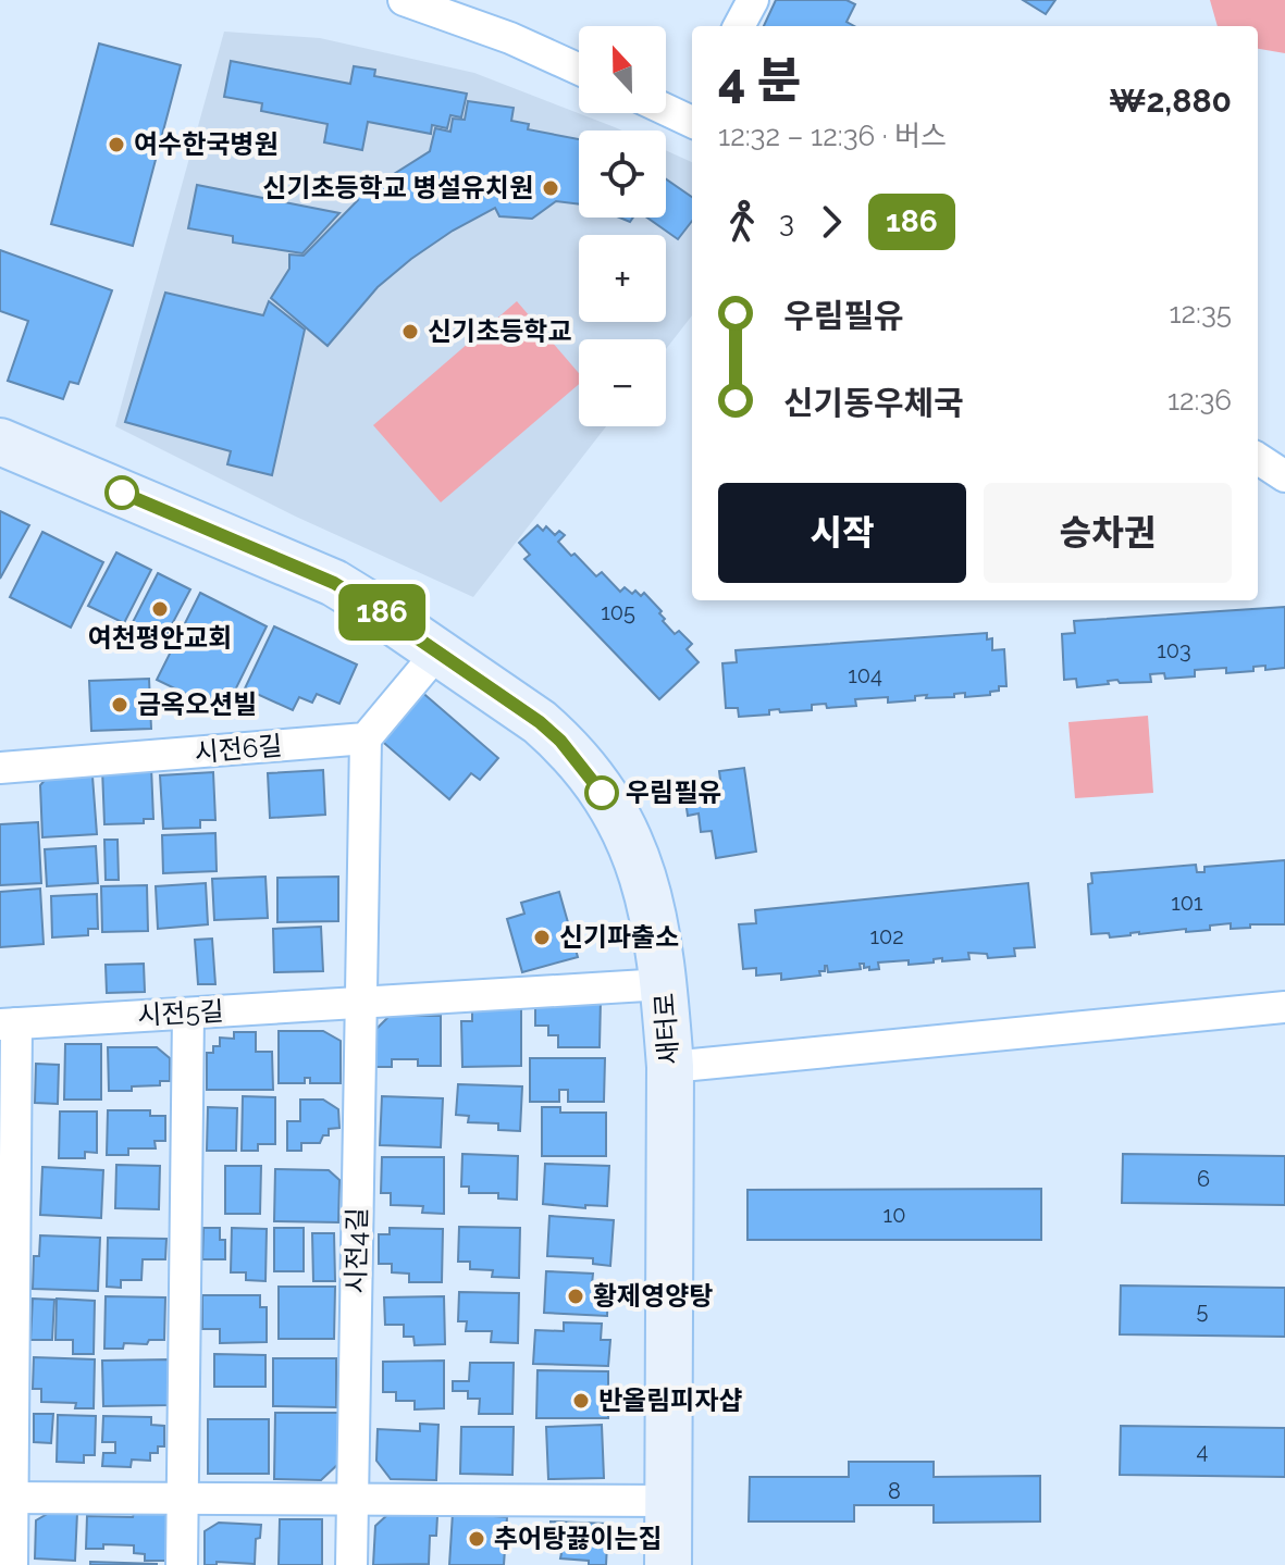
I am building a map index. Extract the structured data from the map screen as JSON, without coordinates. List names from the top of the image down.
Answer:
{
  "streets": {
    "street": [
      "시전6길",
      "시전5길",
      "새터로",
      "시전4길"
    ]
  },
  "crossings": [
    ["시전5길", "새터로"],
    ["시전5길", "시전4길"]
  ],
  "places": [
    "여수한국병원",
    "신기초등학교 병설유치원",
    "신기초등학교",
    "여천평안교회",
    "금옥오션빌",
    "우림필유",
    "신기파출소",
    "황제영양탕",
    "반올림피자샵",
    "추어탕끓이는집"
  ],
  "lines": ["bus line 186"],
  "house_numbers": [
    "105",
    "103",
    "104",
    "101",
    "102",
    "6",
    "10",
    "5",
    "4",
    "8"
  ],
  "north": "top",
  "page": {
    "on_map": "186",
    "map_buttons": ["+", "−"],
    "heading": ["4 분", "12:32 – 12:36 · 버스", "₩2,880"],
    "legs": ["3", "186"],
    "list": [
      {
        "name": "우림필유",
        "value": "12:35"
      },
      {
        "name": "신기동우체국",
        "value": "12:36"
      }
    ],
    "buttons": ["시작", "승차권"]
  }
}
